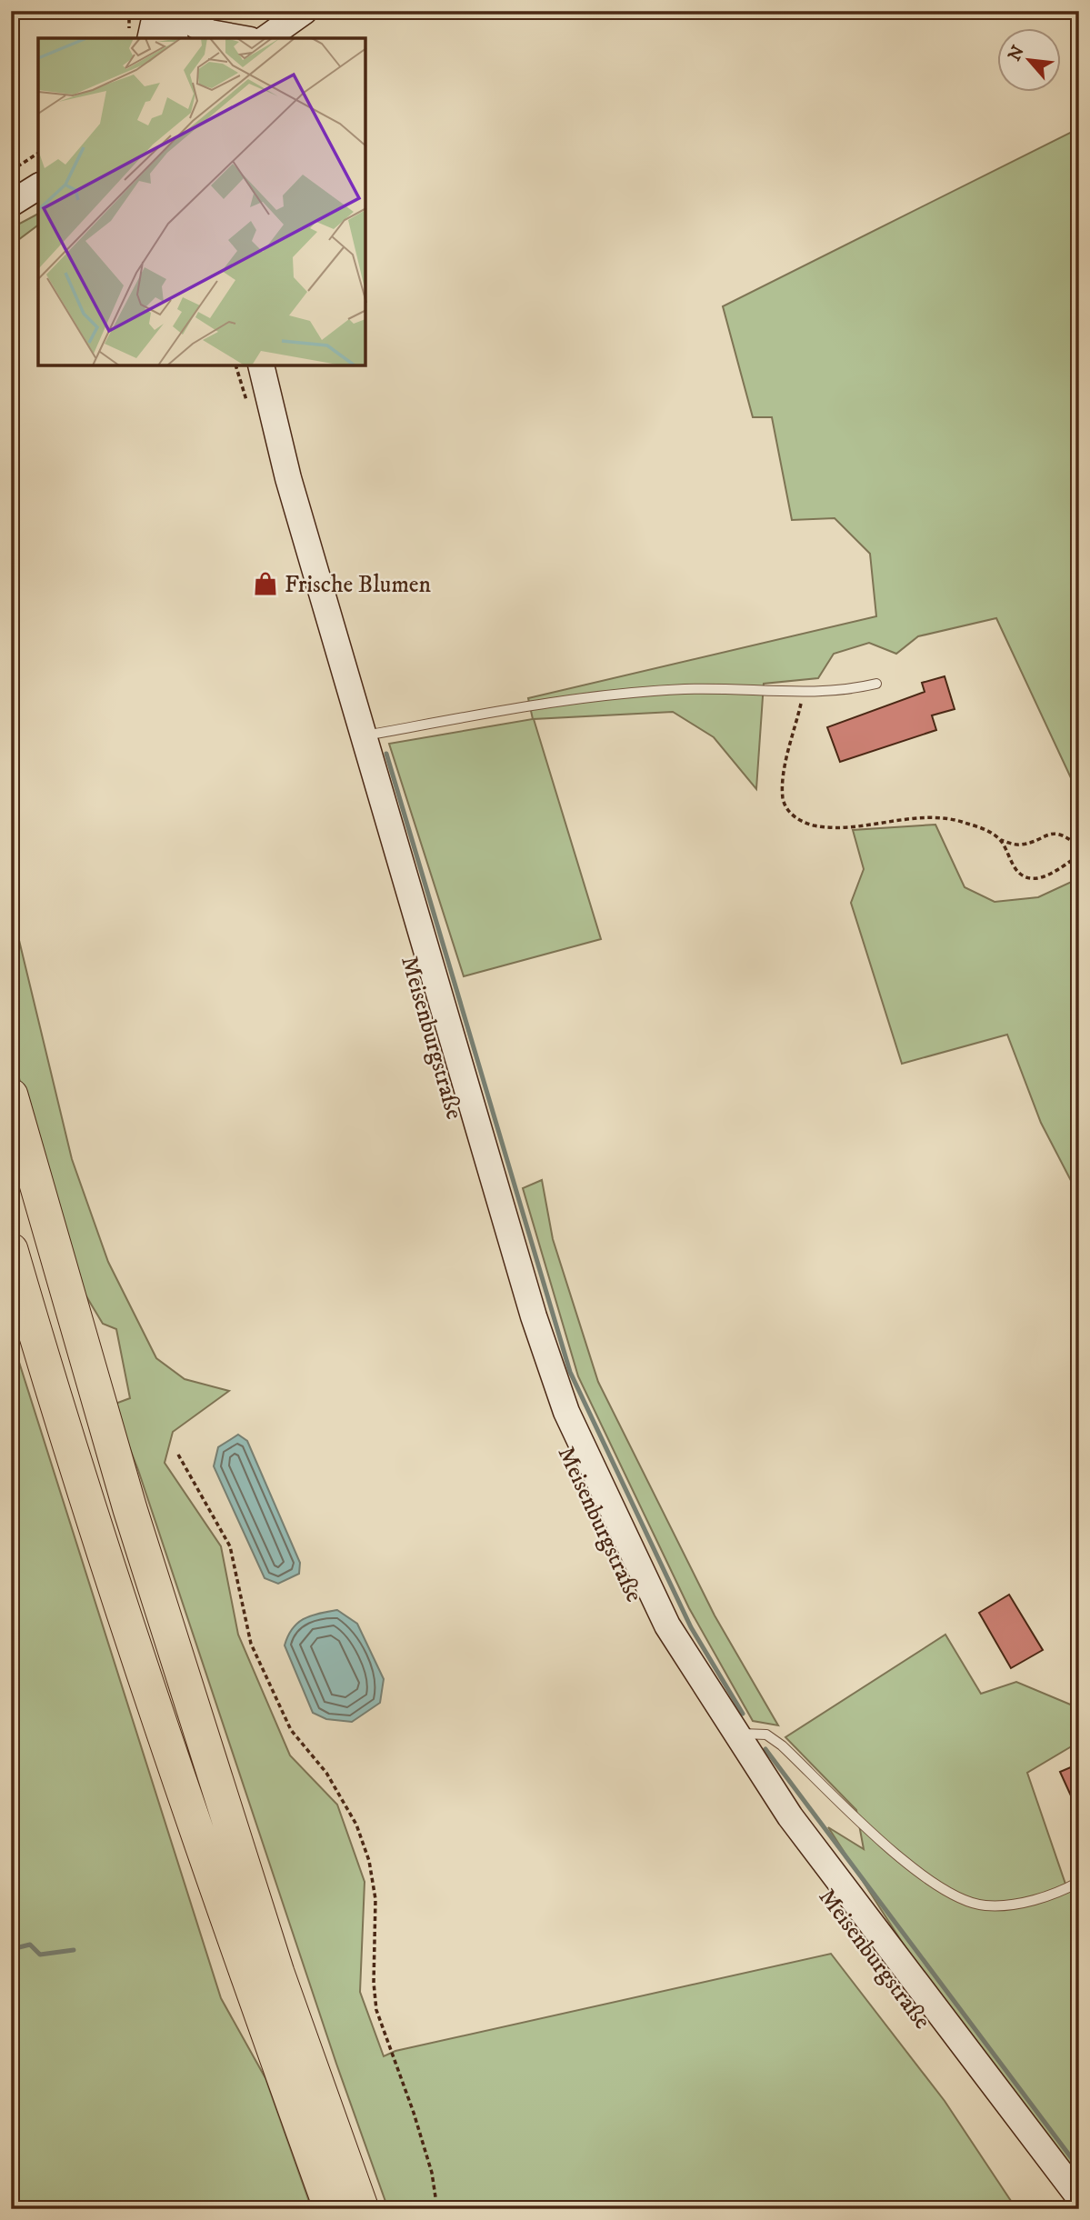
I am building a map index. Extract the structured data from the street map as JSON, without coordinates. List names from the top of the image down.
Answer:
{
  "streets": {
    "main road": ["Meisenburgstraße"]
  },
  "places": {
    "shop": ["Frische Blumen"]
  },
  "north": "top left"
}
